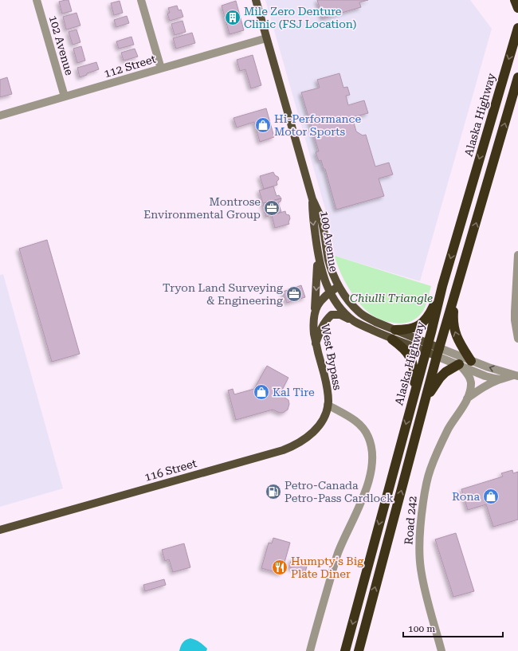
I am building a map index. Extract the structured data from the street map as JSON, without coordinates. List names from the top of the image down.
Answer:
{
  "streets": {
    "highway": ["Alaska Highway"],
    "main road": ["100 Avenue", "West Bypass", "116 Street"],
    "street": ["102 Avenue", "112 Street", "Road 242"]
  },
  "crossings": [
    ["102 Avenue", "112 Street"],
    ["112 Street", "100 Avenue"],
    ["Alaska Highway", "100 Avenue"],
    ["100 Avenue", "West Bypass"],
    ["West Bypass", "116 Street"]
  ],
  "parks": ["Chiulli Triangle"],
  "places": {
    "building": ["Mile Zero Denture Clinic (FSJ Location)"],
    "shop": ["Hi-Performance Motor Sports", "Kal Tire", "Rona"],
    "office": ["Montrose Environmental Group", "Tryon Land Surveying & Engineering"],
    "fuel station": ["Petro-Canada Petro-Pass Cardlock"],
    "restaurant": ["Humpty's Big Plate Diner"]
  },
  "scale_bar": "100 m"
}
